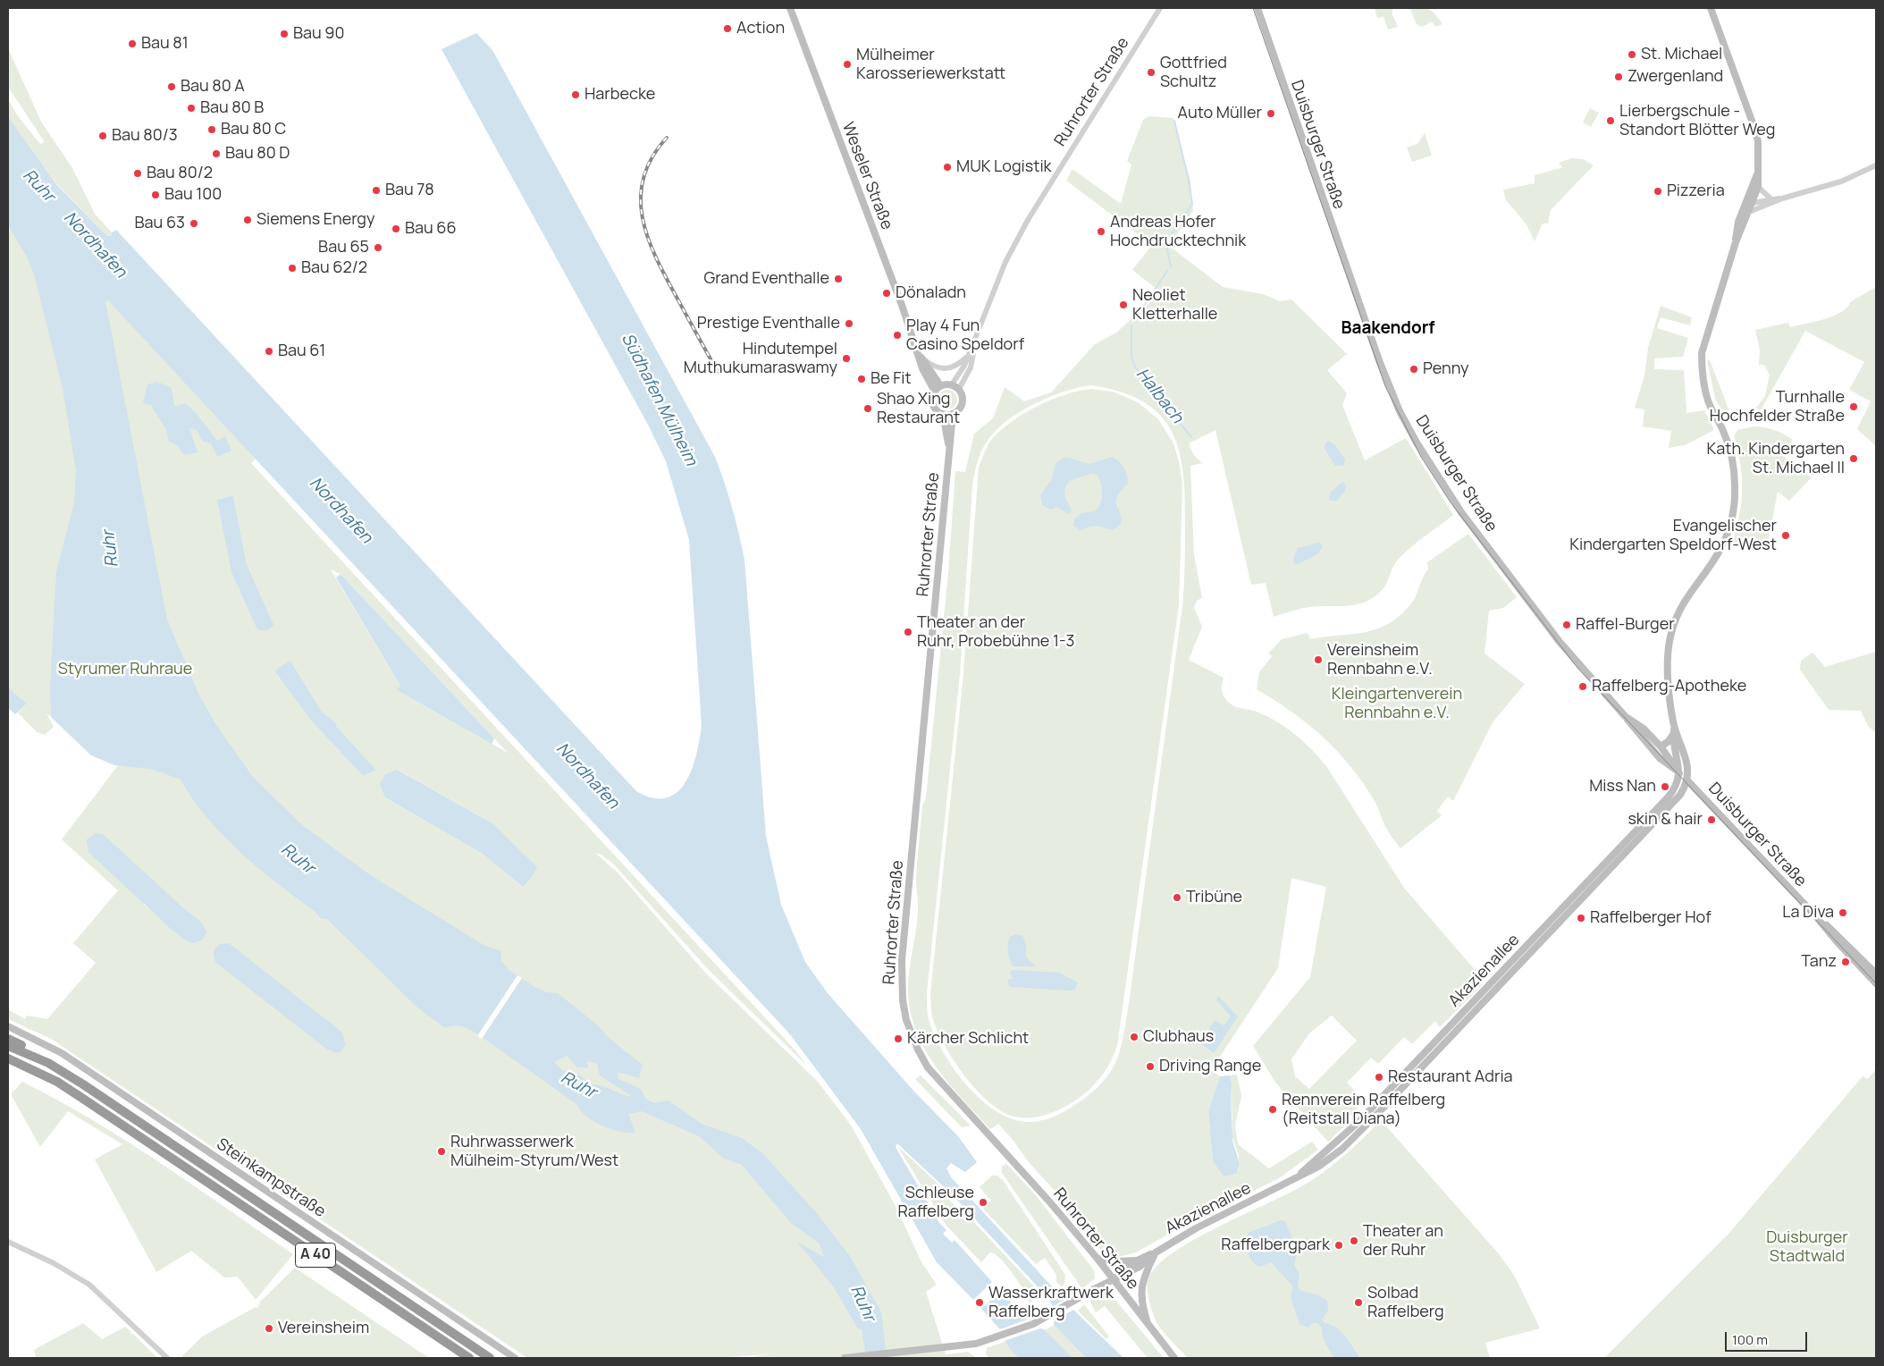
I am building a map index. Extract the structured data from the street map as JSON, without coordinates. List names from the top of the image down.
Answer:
{
  "streets": {
    "highway": ["A 40"],
    "main road": [
      "Ruhrorter Straße",
      "Duisburger Straße",
      "Weseler Straße",
      "Akazienallee",
      "Steinkampstraße"
    ]
  },
  "crossings": [
    ["Ruhrorter Straße", "Weseler Straße"],
    ["Ruhrorter Straße", "Akazienallee"],
    ["Duisburger Straße", "Akazienallee"]
  ],
  "districts": ["Baakendorf"],
  "water": [
    "Ruhr",
    "Nordhafen",
    "Halbach",
    "Südhafen Mülheim"
  ],
  "parks": ["Styrumer Ruhraue", "Kleingartenverein Rennbahn e.V.", "Duisburger Stadtwald"],
  "places": [
    "Action",
    "Bau 90",
    "Bau 81",
    "St. Michael",
    "Mülheimer Karosseriewerkstatt",
    "Gottfried Schultz",
    "Zwergenland",
    "Bau 80 A",
    "Harbecke",
    "Bau 80 B",
    "Auto Müller",
    "Lierbergschule - Standort Blötter Weg",
    "Bau 80 C",
    "Bau 80/3",
    "Bau 80 D",
    "MUK Logistik",
    "Bau 80/2",
    "Bau 78",
    "Pizzeria",
    "Bau 100",
    "Siemens Energy",
    "Bau 63",
    "Bau 66",
    "Andreas Hofer Hochdrucktechnik",
    "Bau 65",
    "Bau 62/2",
    "Grand Eventhalle",
    "Dönaladn",
    "Neoliet Kletterhalle",
    "Prestige Eventhalle",
    "Play 4 Fun Casino Speldorf",
    "Bau 61",
    "Hindutempel Muthukumaraswamy",
    "Penny",
    "Be Fit",
    "Turnhalle Hochfelder Straße",
    "Shao Xing Restaurant",
    "Kath. Kindergarten St. Michael II",
    "Evangelischer Kindergarten Speldorf-West",
    "Raffel-Burger",
    "Theater an der Ruhr, Probebühne 1-3",
    "Vereinsheim Rennbahn e.V.",
    "Raffelberg-Apotheke",
    "Miss Nan",
    "skin & hair",
    "Tribüne",
    "La Diva",
    "Raffelberger Hof",
    "Tanz",
    "Clubhaus",
    "Kärcher Schlicht",
    "Driving Range",
    "Restaurant Adria",
    "Rennverein Raffelberg (Reitstall Diana)",
    "Ruhrwasserwerk Mülheim-Styrum/West",
    "Schleuse Raffelberg",
    "Theater an der Ruhr",
    "Raffelbergpark",
    "Wasserkraftwerk Raffelberg",
    "Solbad Raffelberg",
    "Vereinsheim"
  ],
  "scale_bar": "100 m"
}
